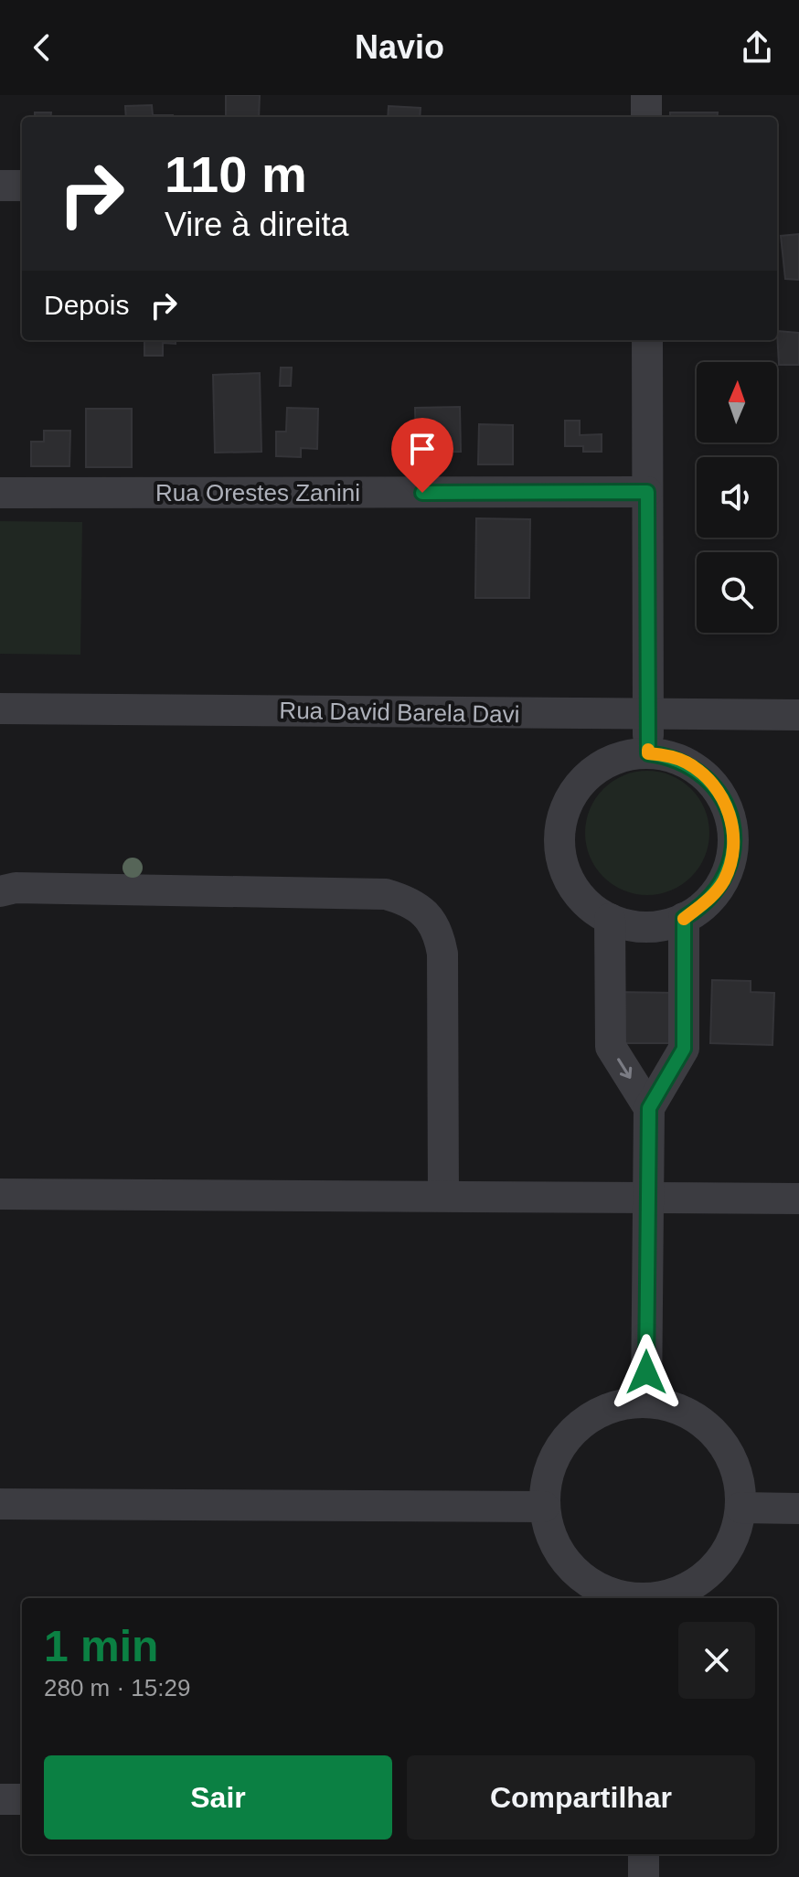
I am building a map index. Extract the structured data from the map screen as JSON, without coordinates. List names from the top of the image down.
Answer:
{
  "streets": {
    "street": ["Rua Orestes Zanini", "Rua David Barela Davi"]
  },
  "north": "top",
  "page": {
    "header": "Navio",
    "turn": ["110 m", "Vire à direita"],
    "then": "Depois",
    "heading": ["1 min", "280 m · 15:29"],
    "buttons": ["Sair", "Compartilhar"]
  }
}
